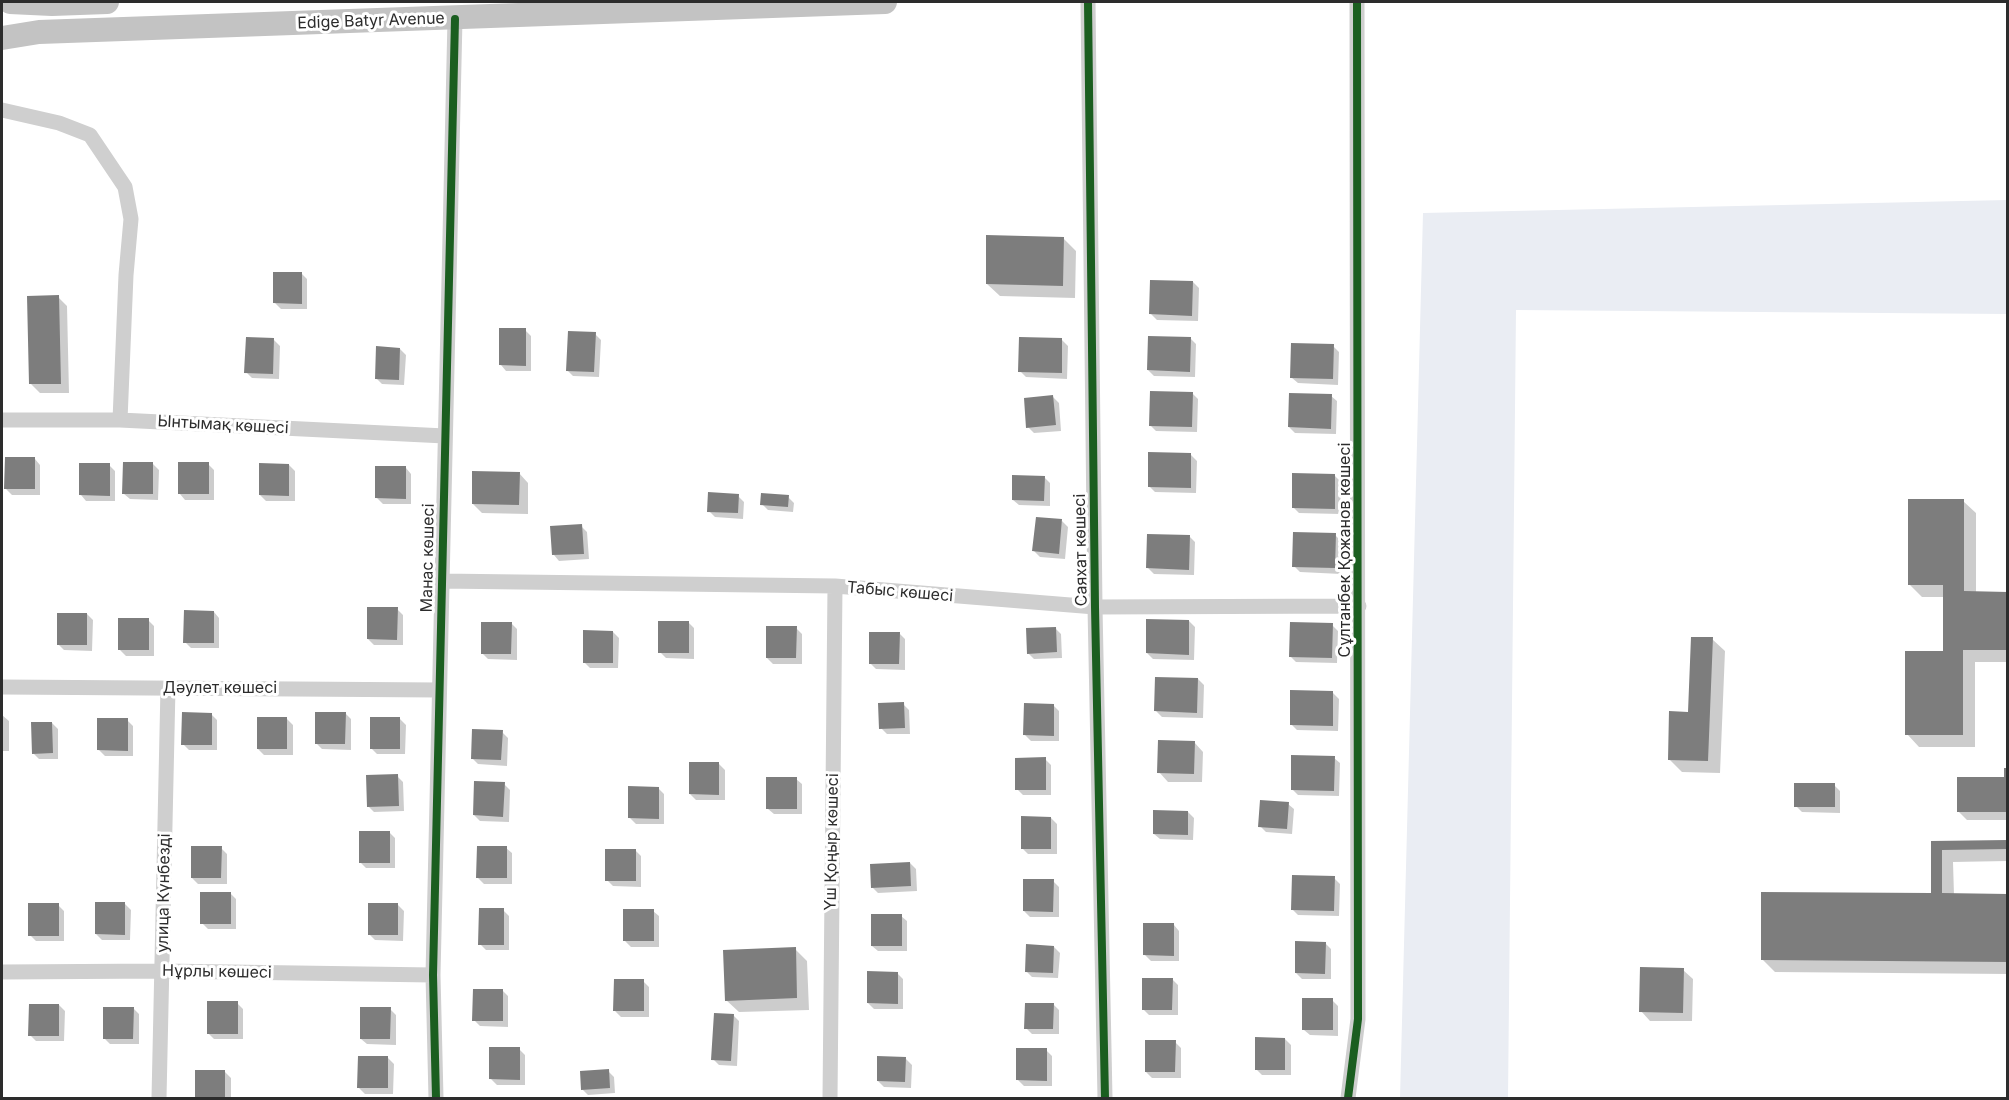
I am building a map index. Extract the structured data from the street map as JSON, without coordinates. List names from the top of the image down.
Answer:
{
  "streets": {
    "main road": ["Edige Batyr Avenue"],
    "street": [
      "Ынтымақ көшесі",
      "Саяхат көшесі",
      "Сұлтанбек Қожанов көшесі",
      "Манас көшесі",
      "Табыс көшесі",
      "Дәулет көшесі",
      "Үш Қоңыр көшесі",
      "улица Күнбезді",
      "Нұрлы көшесі"
    ]
  },
  "crossings": [
    ["Edige Batyr Avenue", "Манас көшесі"],
    ["Ынтымақ көшесі", "Манас көшесі"],
    ["Саяхат көшесі", "Табыс көшесі"],
    ["Сұлтанбек Қожанов көшесі", "Табыс көшесі"],
    ["Манас көшесі", "Табыс көшесі"],
    ["Манас көшесі", "Дәулет көшесі"],
    ["Манас көшесі", "Нұрлы көшесі"],
    ["Табыс көшесі", "Үш Қоңыр көшесі"],
    ["Дәулет көшесі", "улица Күнбезді"],
    ["улица Күнбезді", "Нұрлы көшесі"]
  ]
}
